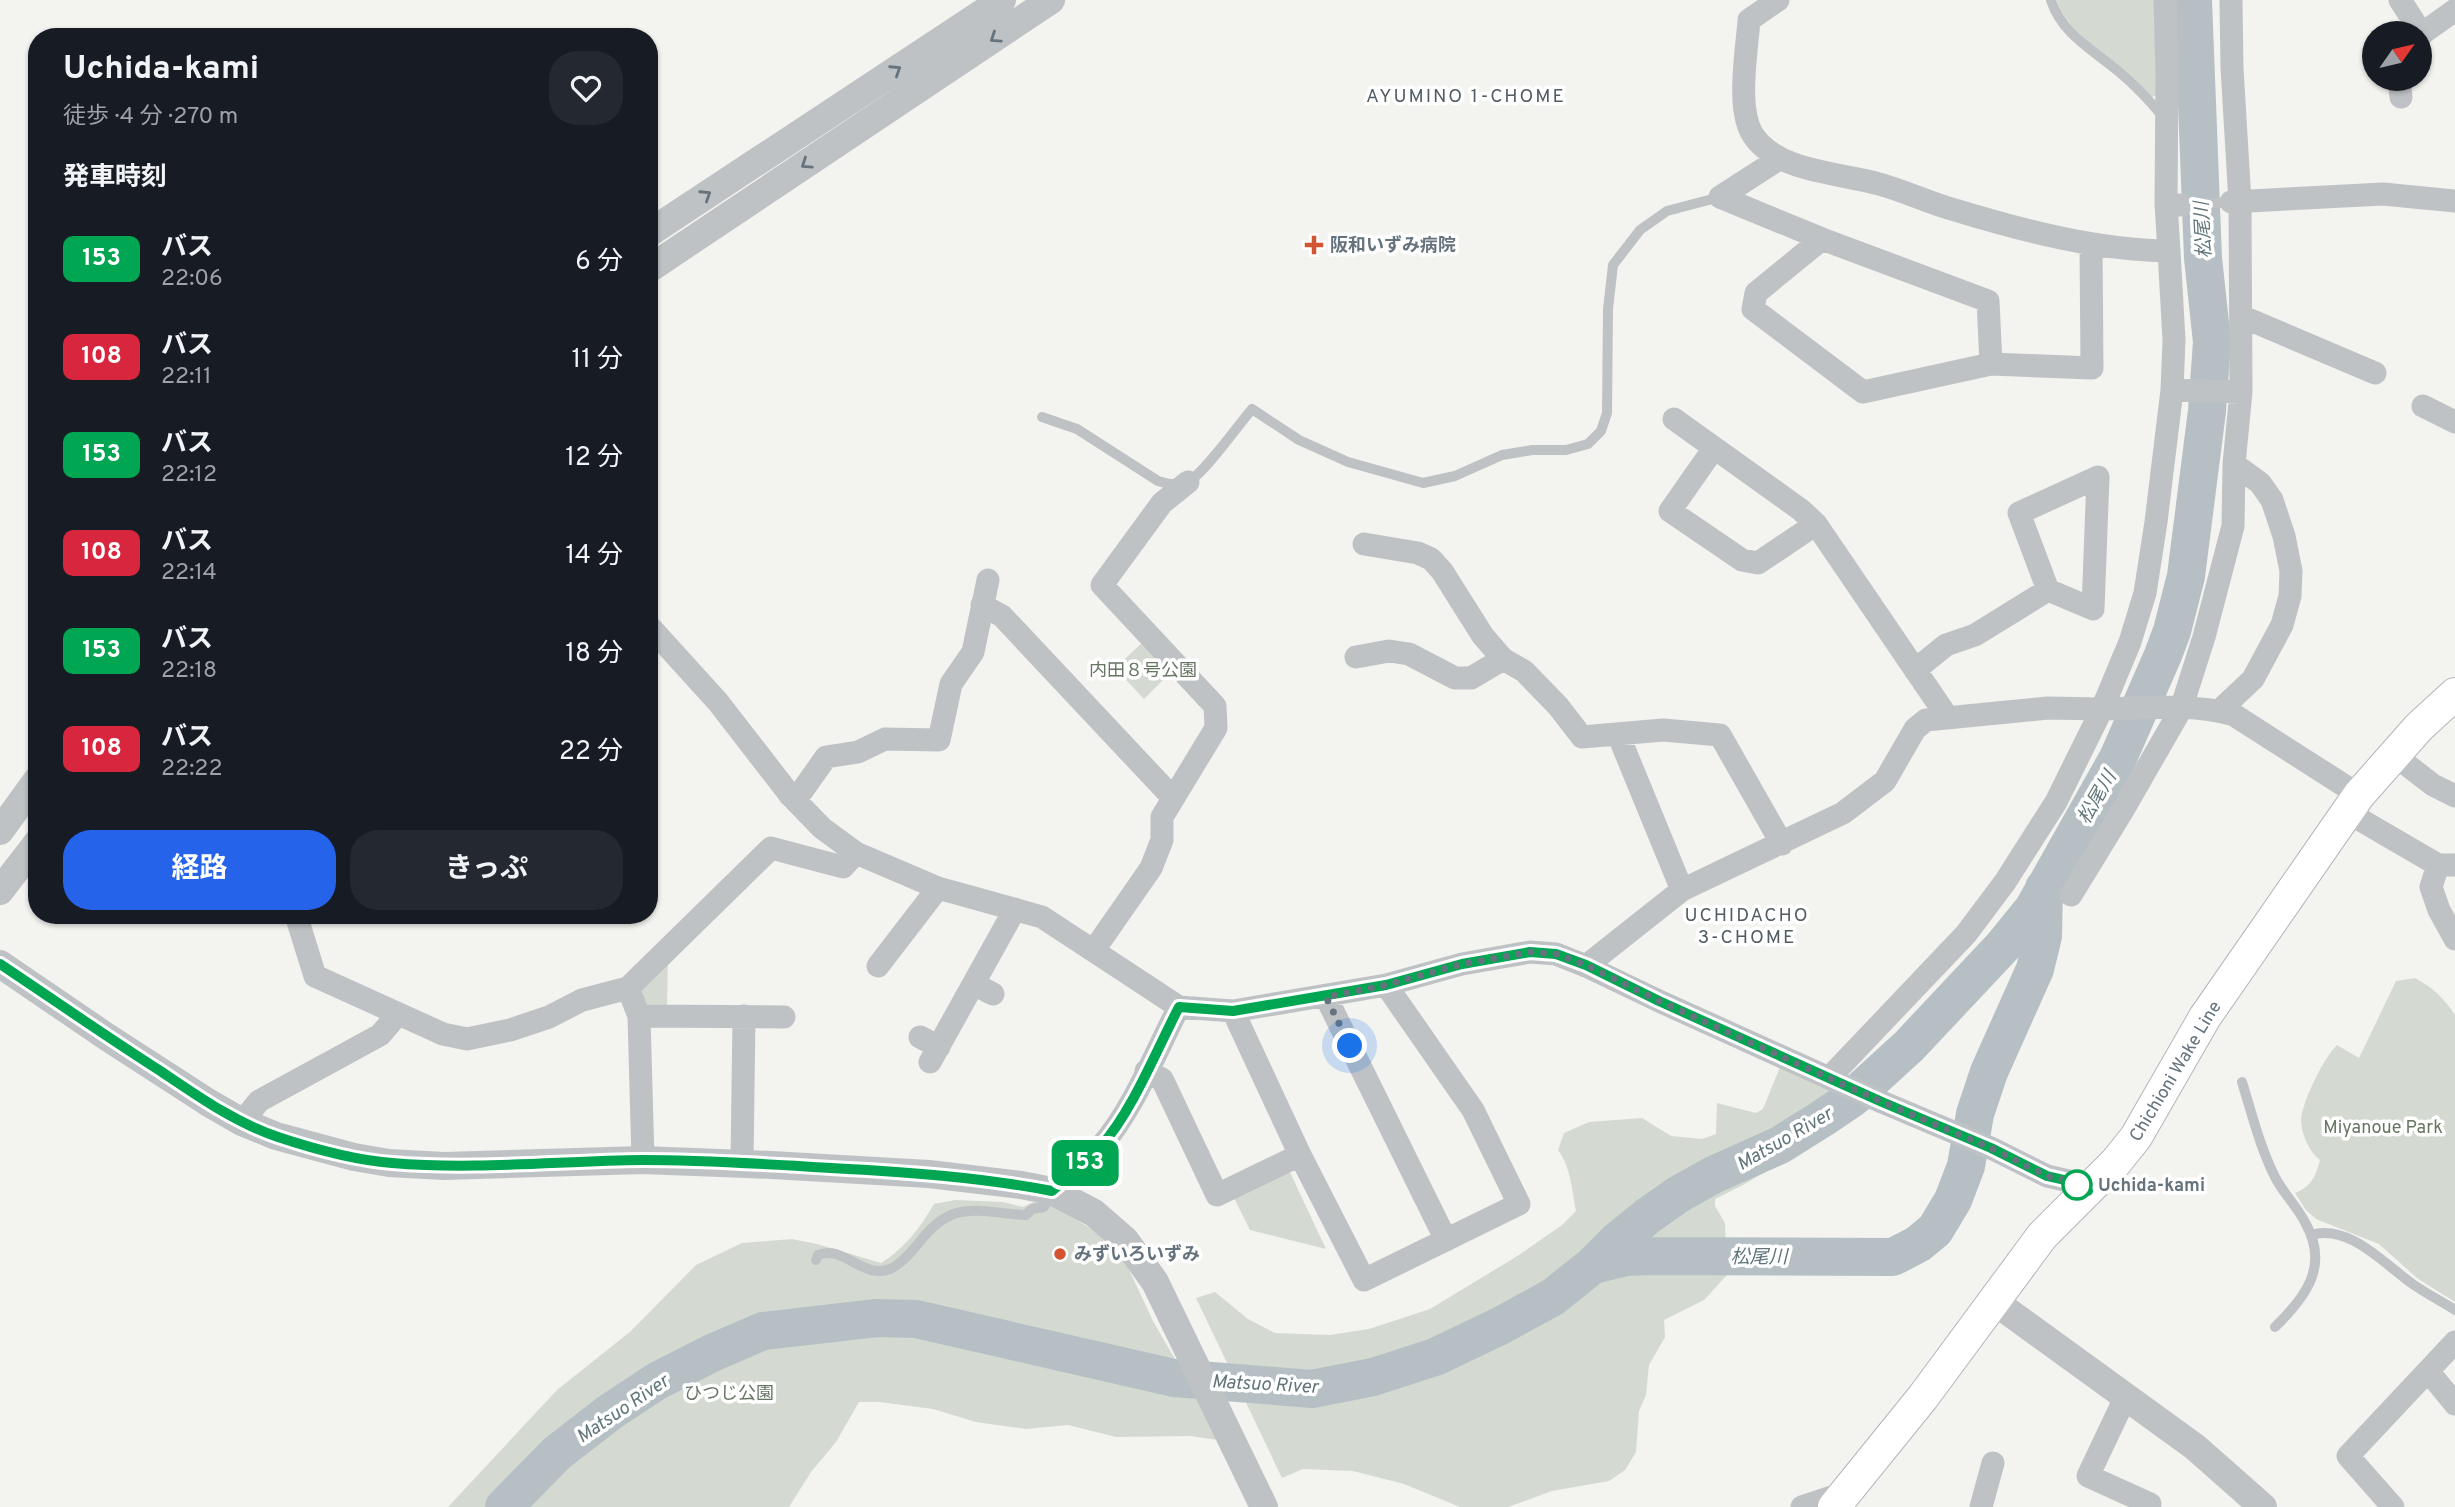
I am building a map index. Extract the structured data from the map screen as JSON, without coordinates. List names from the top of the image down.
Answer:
{
  "streets": {
    "main road": ["Chichioni Wake Line"]
  },
  "districts": ["AYUMINO 1-CHOME", "UCHIDACHO 3-CHOME"],
  "water": ["松尾川", "Matsuo River"],
  "parks": ["内田８号公園", "Miyanoue Park", "ひつじ公園"],
  "places": {
    "health": ["阪和いずみ病院"],
    "other": ["Uchida-kami", "みずいろいずみ"]
  },
  "lines": ["bus line 153"],
  "north": "top right",
  "page": {
    "on_map": "153",
    "heading": [
      ["Uchida-kami", "徒歩 · 4 分 · 270 m"],
      "発車時刻"
    ],
    "list": [
      {
        "mark": "153",
        "name": "バス",
        "note": "22:06",
        "value": "6 分"
      },
      {
        "mark": "108",
        "name": "バス",
        "note": "22:11",
        "value": "11 分"
      },
      {
        "mark": "153",
        "name": "バス",
        "note": "22:12",
        "value": "12 分"
      },
      {
        "mark": "108",
        "name": "バス",
        "note": "22:14",
        "value": "14 分"
      },
      {
        "mark": "153",
        "name": "バス",
        "note": "22:18",
        "value": "18 分"
      },
      {
        "mark": "108",
        "name": "バス",
        "note": "22:22",
        "value": "22 分"
      }
    ],
    "buttons": ["経路", "きっぷ"]
  }
}
